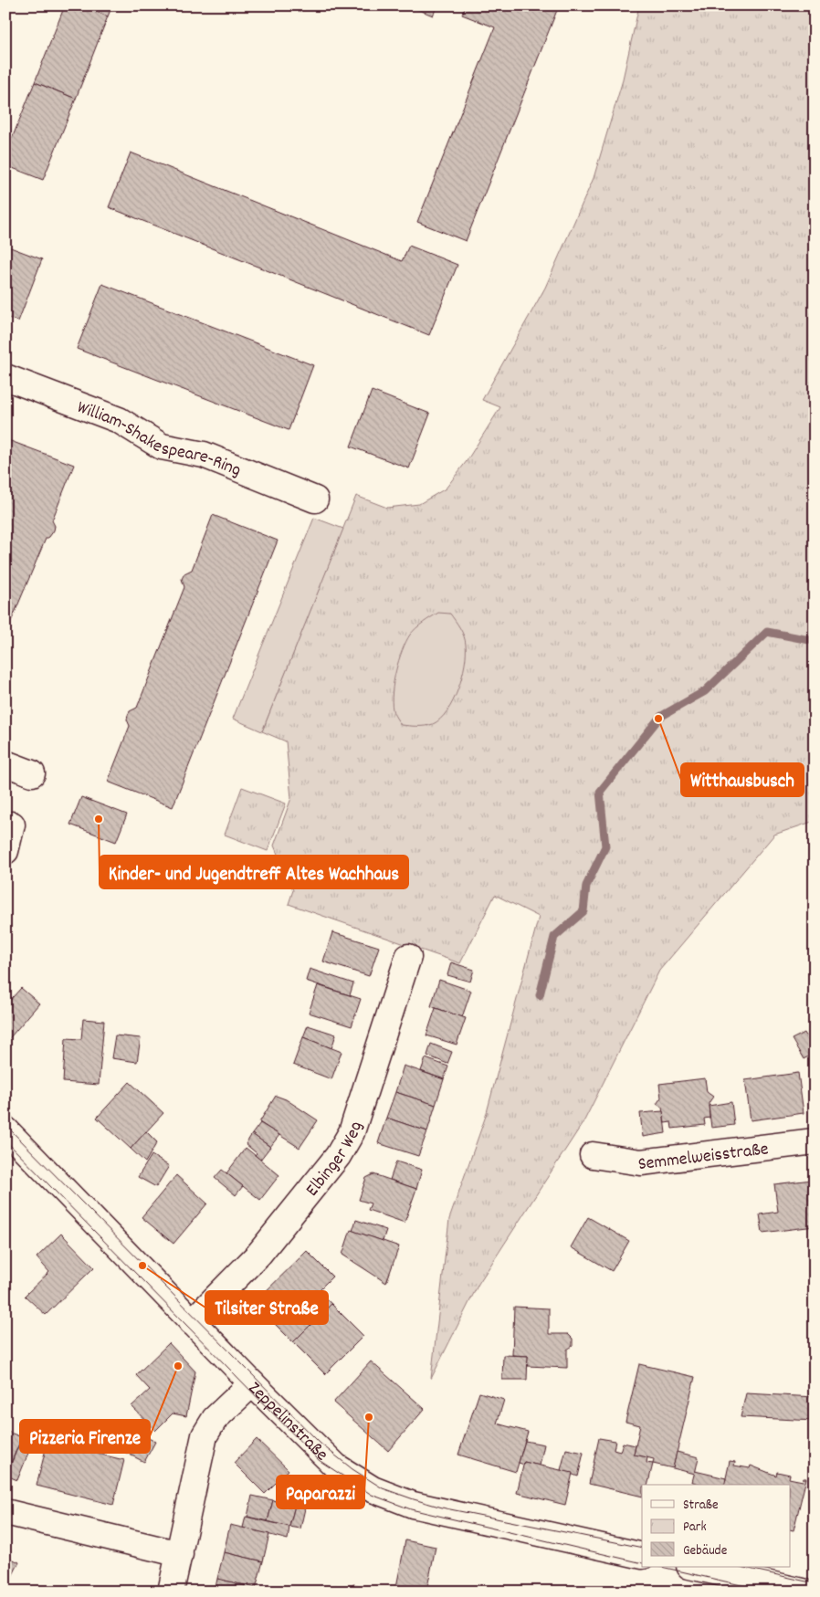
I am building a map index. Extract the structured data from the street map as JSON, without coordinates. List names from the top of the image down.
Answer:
{
  "streets": {
    "street": [
      "William-Shakespeare-Ring",
      "Semmelweisstraße",
      "Elbinger Weg",
      "Zeppelinstraße"
    ]
  },
  "crossings": [
    ["Elbinger Weg", "Zeppelinstraße"]
  ],
  "places": [
    "Witthausbusch",
    "Kinder- und Jugendtreff Altes Wachhaus",
    "Tilsiter Straße",
    "Pizzeria Firenze",
    "Paparazzi"
  ],
  "legend": ["Straße", "Park", "Gebäude"]
}
